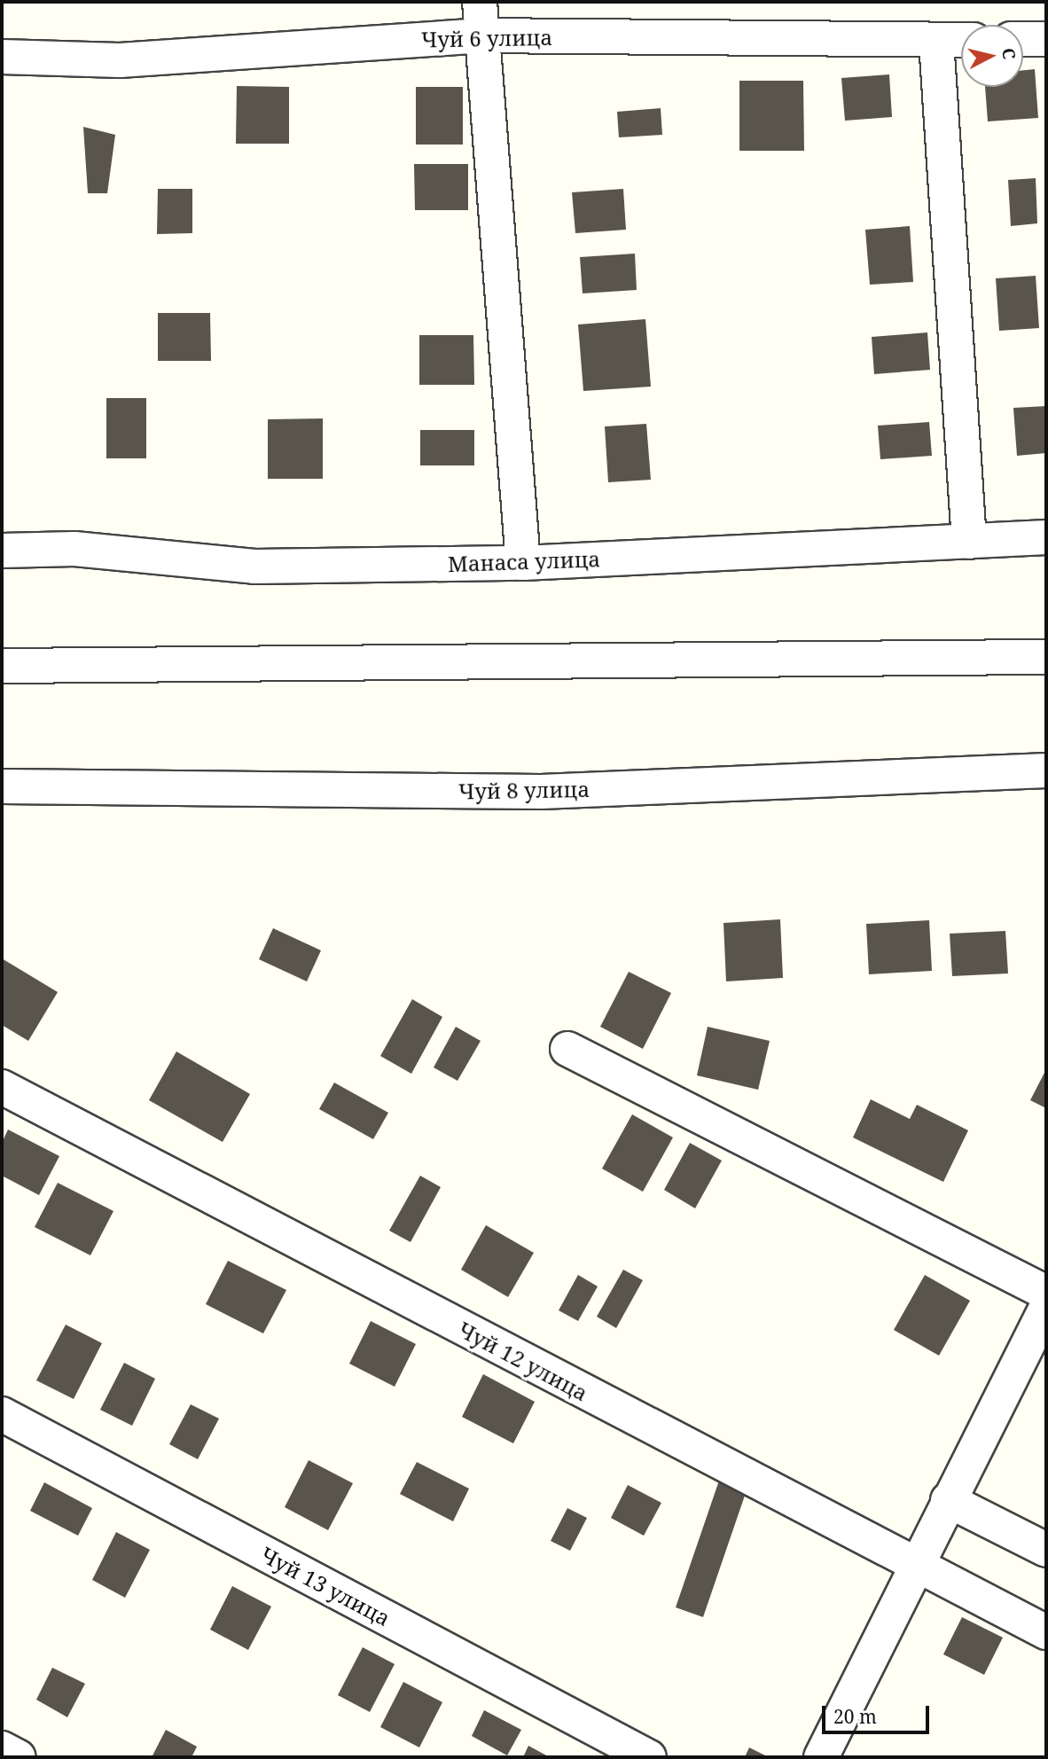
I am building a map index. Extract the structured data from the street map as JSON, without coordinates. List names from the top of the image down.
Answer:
{
  "streets": {
    "street": [
      "Чуй 6 улица",
      "Манаса улица",
      "Чуй 8 улица",
      "Чуй 12 улица",
      "Чуй 13 улица"
    ]
  },
  "scale_bar": "20 m",
  "north": "right"
}
